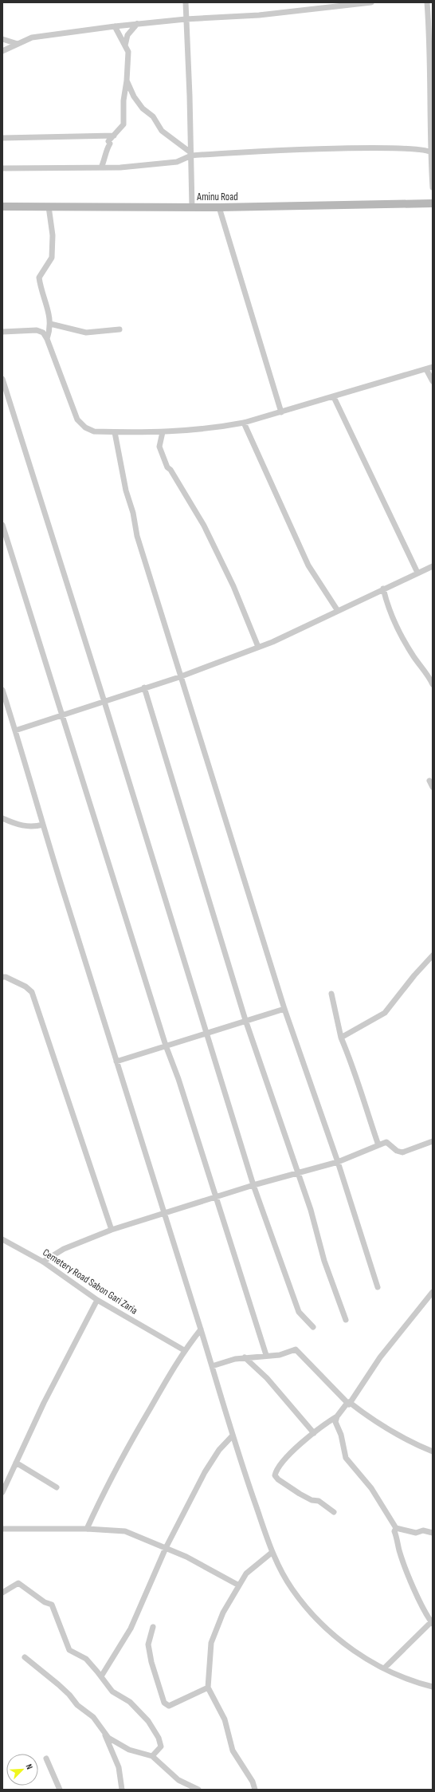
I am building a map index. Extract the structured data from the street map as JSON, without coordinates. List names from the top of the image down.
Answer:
{
  "streets": {
    "street": ["Aminu Road", "Cemetery Road Sabon Gari Zaria"]
  },
  "north": "top right"
}
